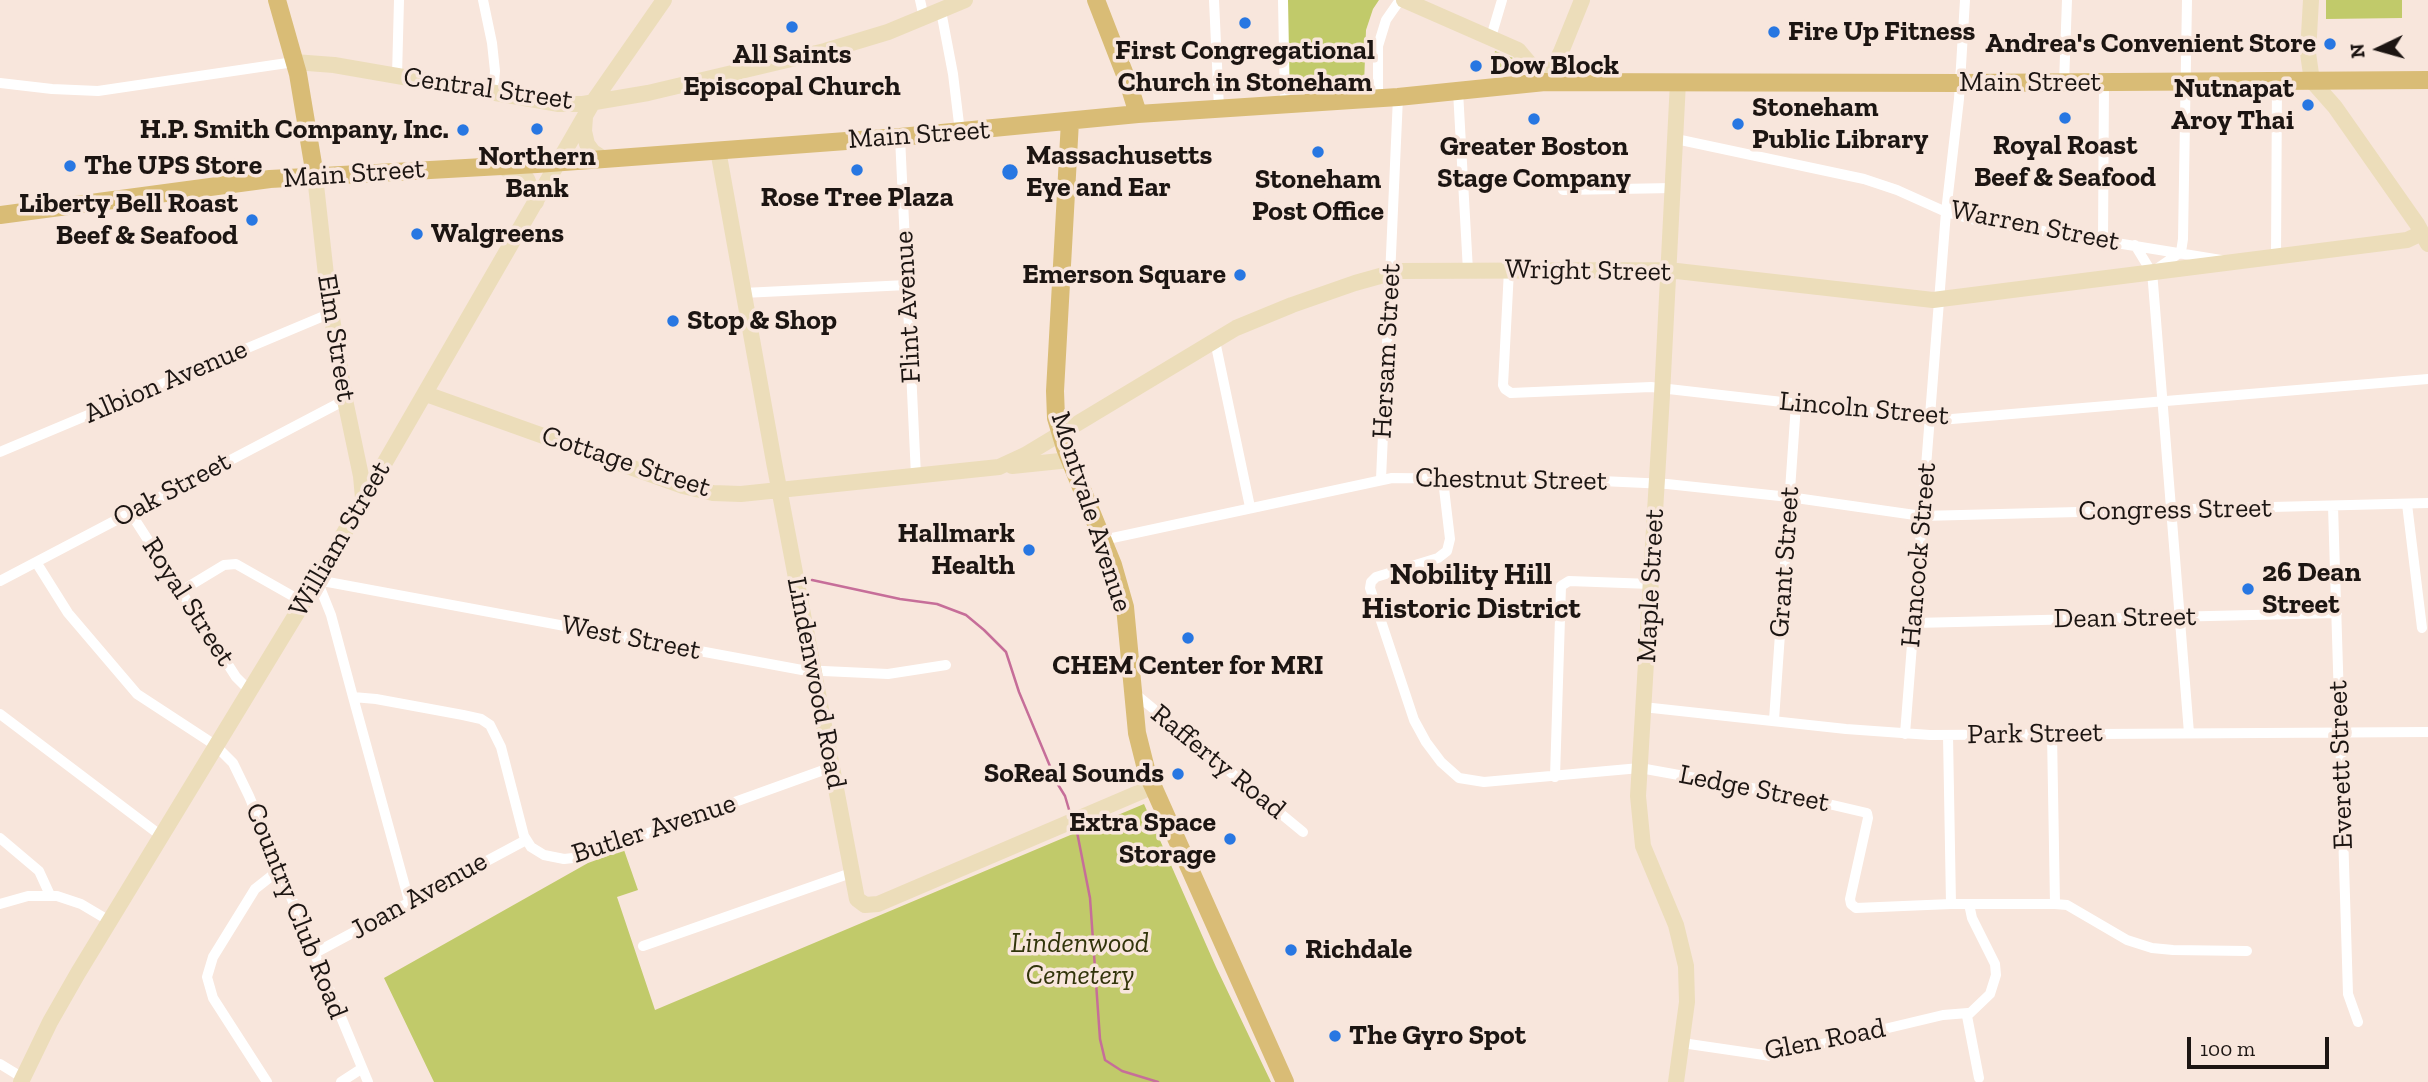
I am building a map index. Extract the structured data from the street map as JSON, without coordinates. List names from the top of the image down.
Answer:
{
  "streets": {
    "main road": ["Main Street", "Elm Street", "Montvale Avenue"],
    "street": [
      "Central Street",
      "Warren Street",
      "Wright Street",
      "Flint Avenue",
      "Hersam Street",
      "Albion Avenue",
      "Lincoln Street",
      "Cottage Street",
      "Chestnut Street",
      "Oak Street",
      "Congress Street",
      "William Street",
      "Hancock Street",
      "Grant Street",
      "Maple Street",
      "Royal Street",
      "Dean Street",
      "West Street",
      "Lindenwood Road",
      "Park Street",
      "Rafferty Road",
      "Everett Street",
      "Ledge Street",
      "Butler Avenue",
      "Joan Avenue",
      "Country Club Road",
      "Glen Road"
    ]
  },
  "crossings": [
    ["Main Street", "Flint Avenue"],
    ["Main Street", "Elm Street"],
    ["Main Street", "Hersam Street"],
    ["Main Street", "Montvale Avenue"],
    ["Main Street", "William Street"],
    ["Main Street", "Hancock Street"],
    ["Main Street", "Maple Street"],
    ["Main Street", "Lindenwood Road"],
    ["Central Street", "Elm Street"],
    ["Central Street", "William Street"],
    ["Warren Street", "Wright Street"],
    ["Warren Street", "Hancock Street"],
    ["Warren Street", "Maple Street"],
    ["Wright Street", "Hersam Street"],
    ["Wright Street", "Lincoln Street"],
    ["Wright Street", "Cottage Street"],
    ["Wright Street", "Montvale Avenue"],
    ["Wright Street", "Hancock Street"],
    ["Wright Street", "Maple Street"],
    ["Flint Avenue", "Cottage Street"],
    ["Elm Street", "Albion Avenue"],
    ["Elm Street", "Oak Street"],
    ["Elm Street", "William Street"],
    ["Hersam Street", "Chestnut Street"],
    ["Lincoln Street", "Hancock Street"],
    ["Lincoln Street", "Grant Street"],
    ["Lincoln Street", "Maple Street"],
    ["Cottage Street", "Montvale Avenue"],
    ["Cottage Street", "William Street"],
    ["Cottage Street", "Lindenwood Road"],
    ["Chestnut Street", "Congress Street"],
    ["Chestnut Street", "Montvale Avenue"],
    ["Chestnut Street", "Hancock Street"],
    ["Chestnut Street", "Grant Street"],
    ["Chestnut Street", "Maple Street"],
    ["Chestnut Street", "Ledge Street"],
    ["Oak Street", "Royal Street"],
    ["Oak Street", "Country Club Road"],
    ["Congress Street", "Hancock Street"],
    ["Congress Street", "Everett Street"],
    ["Montvale Avenue", "Lindenwood Road"],
    ["Montvale Avenue", "Rafferty Road"],
    ["William Street", "Royal Street"],
    ["William Street", "West Street"],
    ["William Street", "Country Club Road"],
    ["Hancock Street", "Dean Street"],
    ["Hancock Street", "Park Street"],
    ["Grant Street", "Park Street"],
    ["Maple Street", "Park Street"],
    ["Maple Street", "Ledge Street"],
    ["Maple Street", "Glen Road"],
    ["Dean Street", "Everett Street"],
    ["West Street", "Lindenwood Road"],
    ["Lindenwood Road", "Butler Avenue"],
    ["Park Street", "Everett Street"],
    ["Butler Avenue", "Joan Avenue"],
    ["Joan Avenue", "Country Club Road"]
  ],
  "districts": ["Nobility Hill Historic District"],
  "parks": ["Lindenwood Cemetery"],
  "places": [
    "First Congregational Church in Stoneham",
    "All Saints Episcopal Church",
    "Fire Up Fitness",
    "Andrea's Convenient Store",
    "Dow Block",
    "Nutnapat Aroy Thai",
    "Royal Roast Beef & Seafood",
    "Greater Boston Stage Company",
    "Stoneham Public Library",
    "Northern Bank",
    "H.P. Smith Company, Inc.",
    "Stoneham Post Office",
    "The UPS Store",
    "Rose Tree Plaza",
    "Massachusetts Eye and Ear",
    "Liberty Bell Roast Beef & Seafood",
    "Walgreens",
    "Emerson Square",
    "Stop & Shop",
    "Hallmark Health",
    "26 Dean Street",
    "CHEM Center for MRI",
    "SoReal Sounds",
    "Extra Space Storage",
    "Richdale",
    "The Gyro Spot"
  ],
  "scale_bar": "100 m",
  "north": "left"
}
